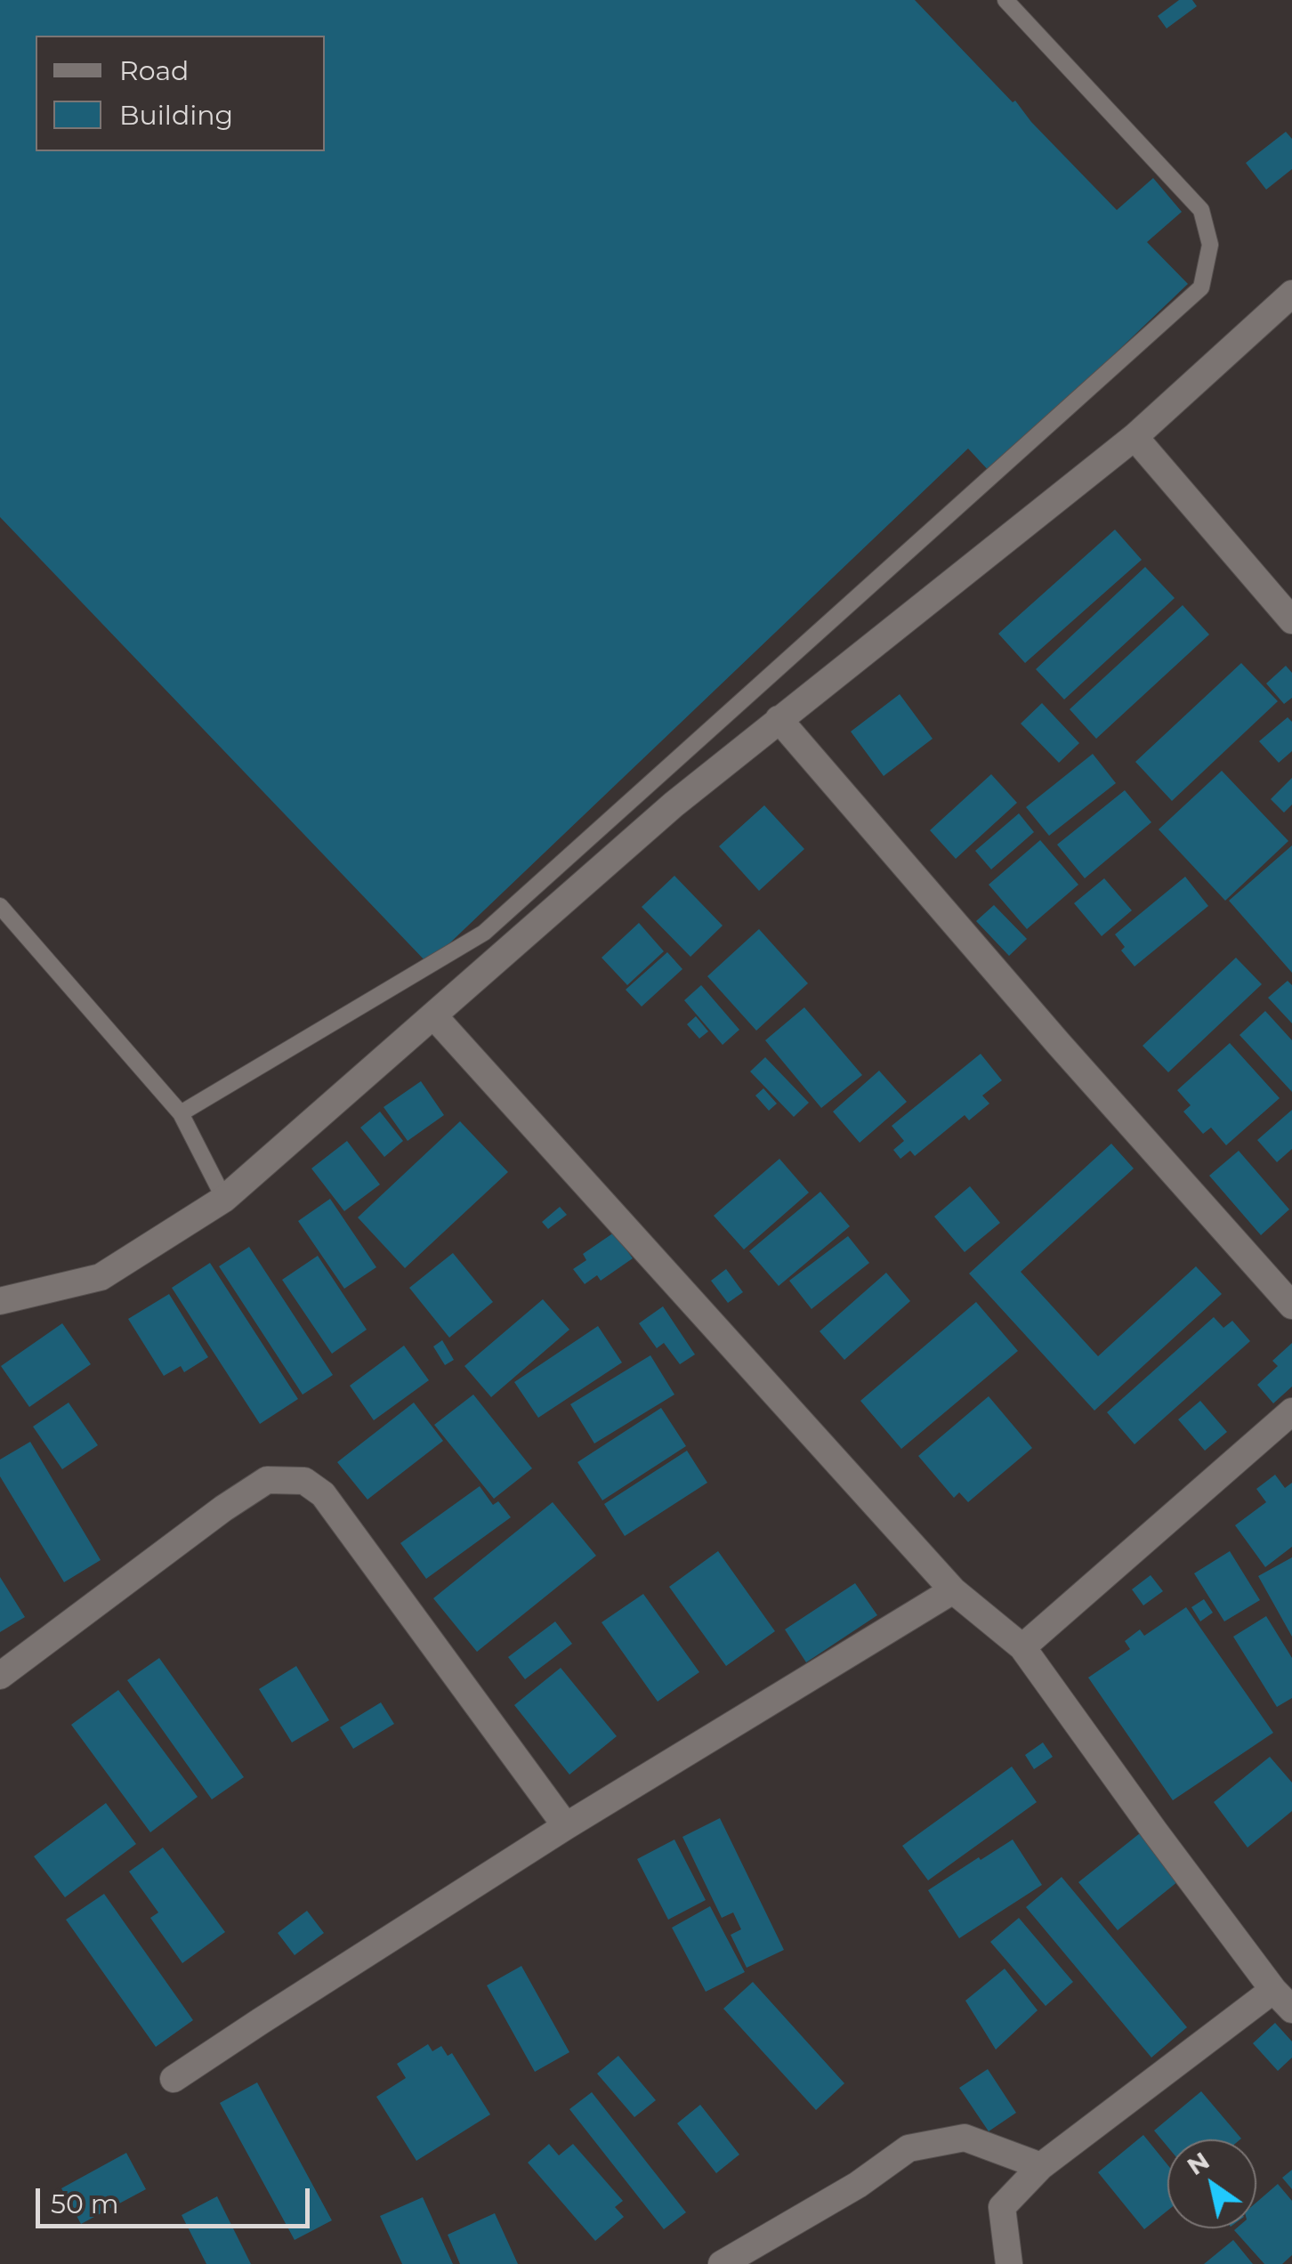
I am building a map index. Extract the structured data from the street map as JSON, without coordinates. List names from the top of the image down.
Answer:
{
  "legend": ["Road", "Building"],
  "scale_bar": "50 m",
  "north": "top left"
}
